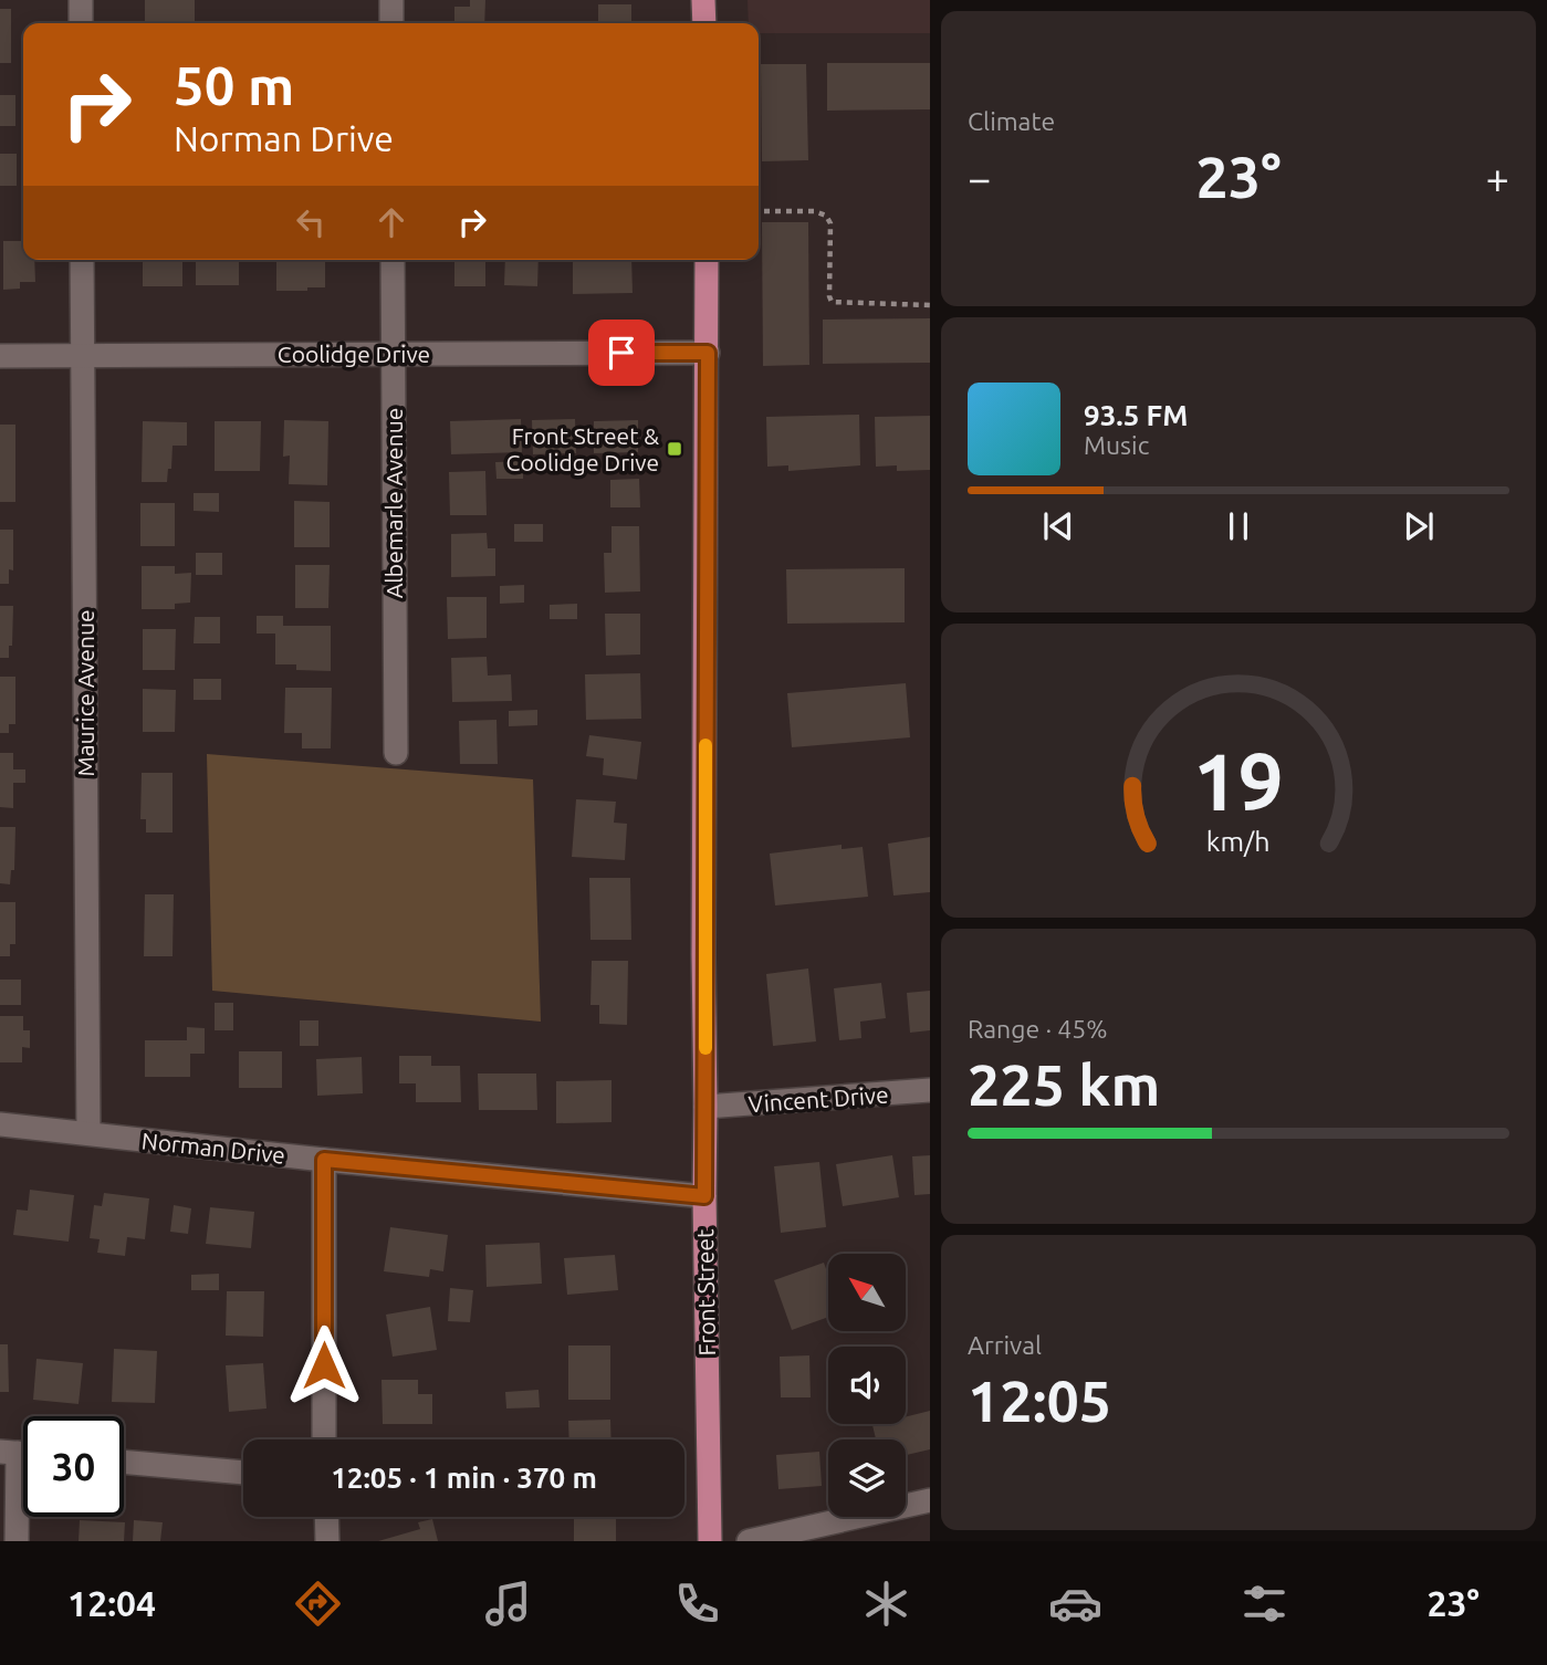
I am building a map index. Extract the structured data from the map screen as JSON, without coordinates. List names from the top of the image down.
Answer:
{
  "streets": {
    "main road": ["Front Street"],
    "street": [
      "Coolidge Drive",
      "Albemarle Avenue",
      "Maurice Avenue",
      "Vincent Drive",
      "Norman Drive"
    ]
  },
  "crossings": [
    ["Coolidge Drive", "Albemarle Avenue"],
    ["Coolidge Drive", "Maurice Avenue"],
    ["Coolidge Drive", "Front Street"],
    ["Maurice Avenue", "Norman Drive"],
    ["Vincent Drive", "Front Street"],
    ["Norman Drive", "Front Street"]
  ],
  "places": {
    "transit": ["Front Street & Coolidge Drive"]
  },
  "north": "top left",
  "page": {
    "tile": [
      "Climate",
      ["Range · 45%", "225 km"],
      ["Arrival", "12:05"]
    ],
    "turn": ["50 m", "Norman Drive"],
    "heat": ["−", "23°", "+"],
    "song": ["93.5 FM", "Music"],
    "limit": "30",
    "trip": "12:05 · 1 min · 370 m",
    "tabs": ["12:04", "23°"],
    "gauge": ["19", "km/h"]
  }
}
